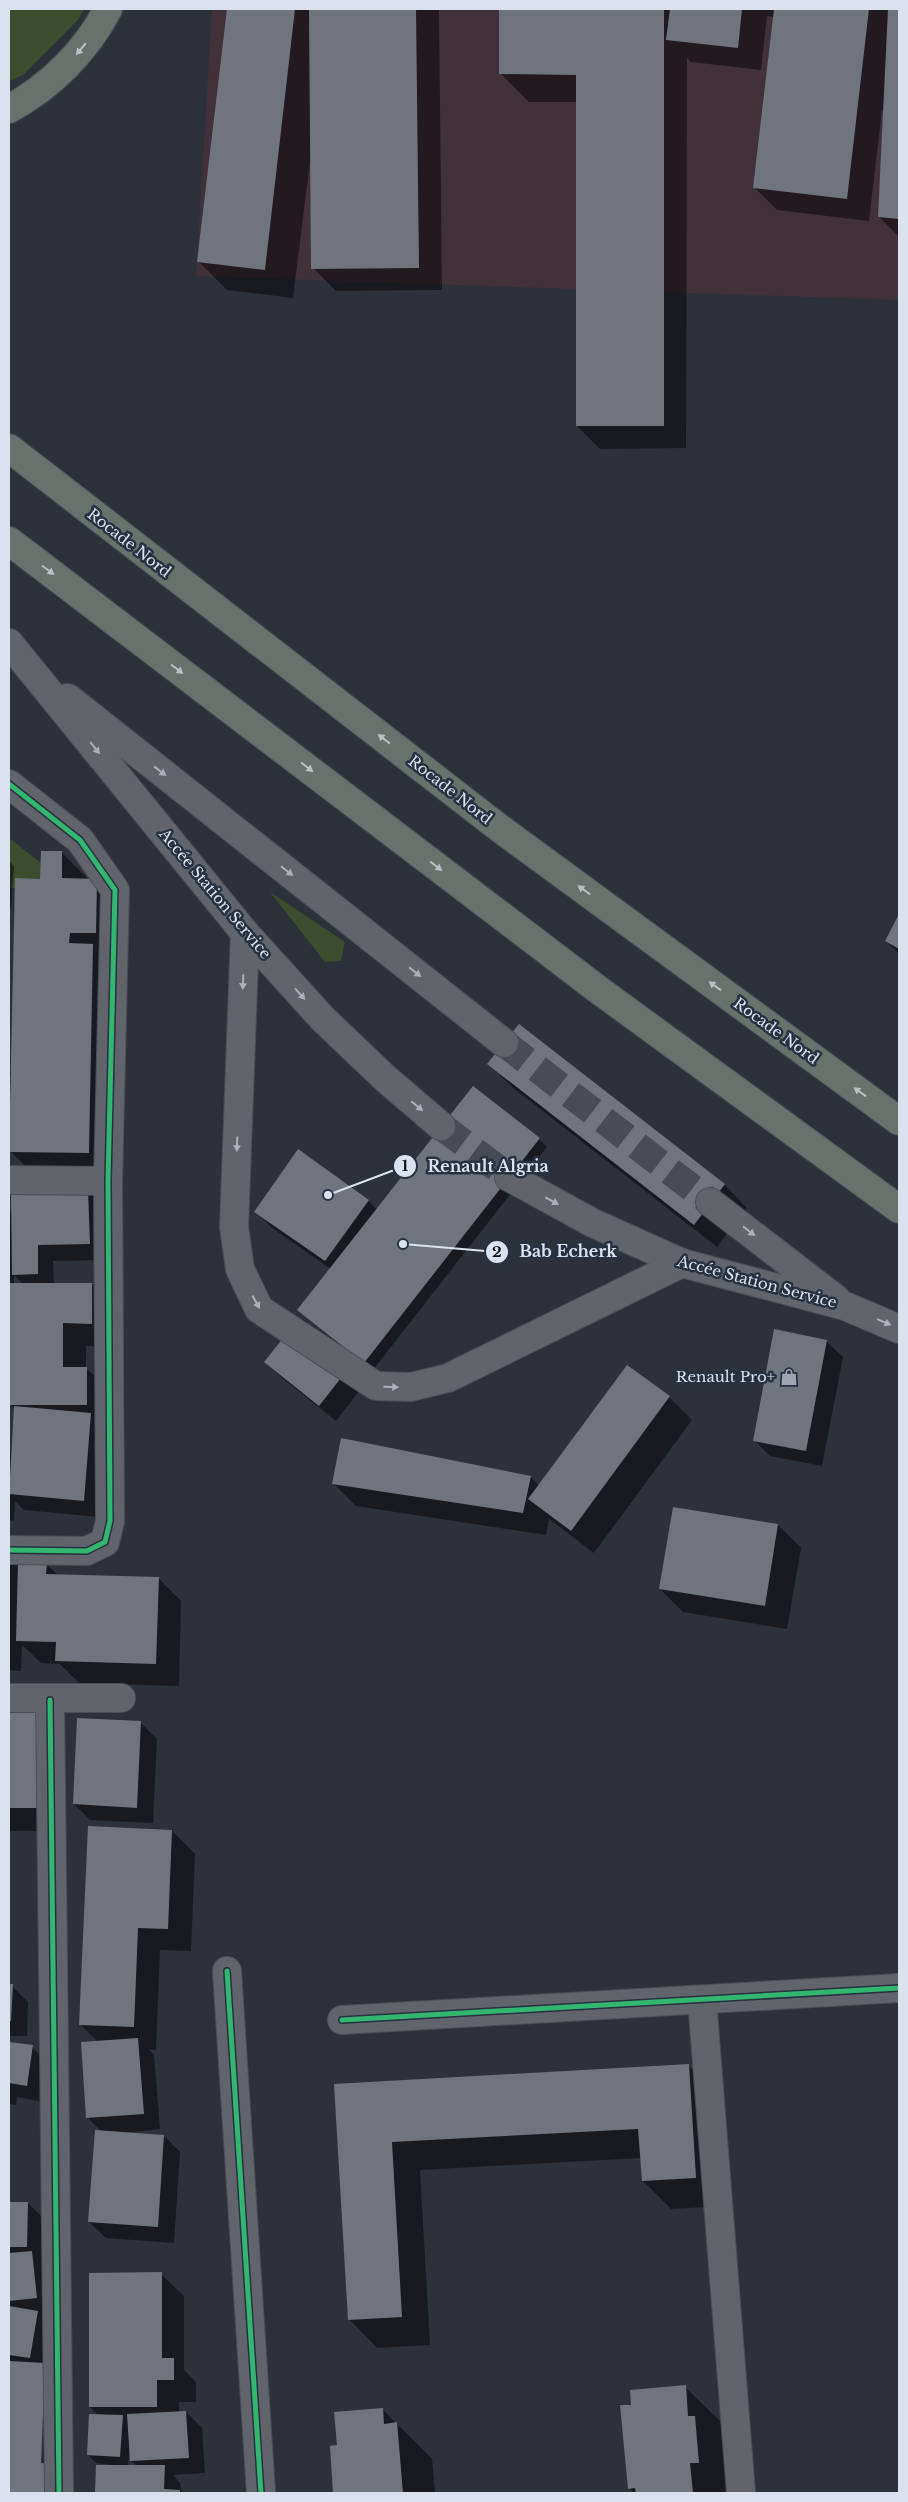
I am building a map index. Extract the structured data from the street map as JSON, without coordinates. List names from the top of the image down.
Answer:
{
  "streets": {
    "highway": ["Rocade Nord"],
    "street": ["Accée Station Service"]
  },
  "places": {
    "other": ["Renault Algria", "Bab Echerk"],
    "shop": ["Renault Pro+"]
  }
}
